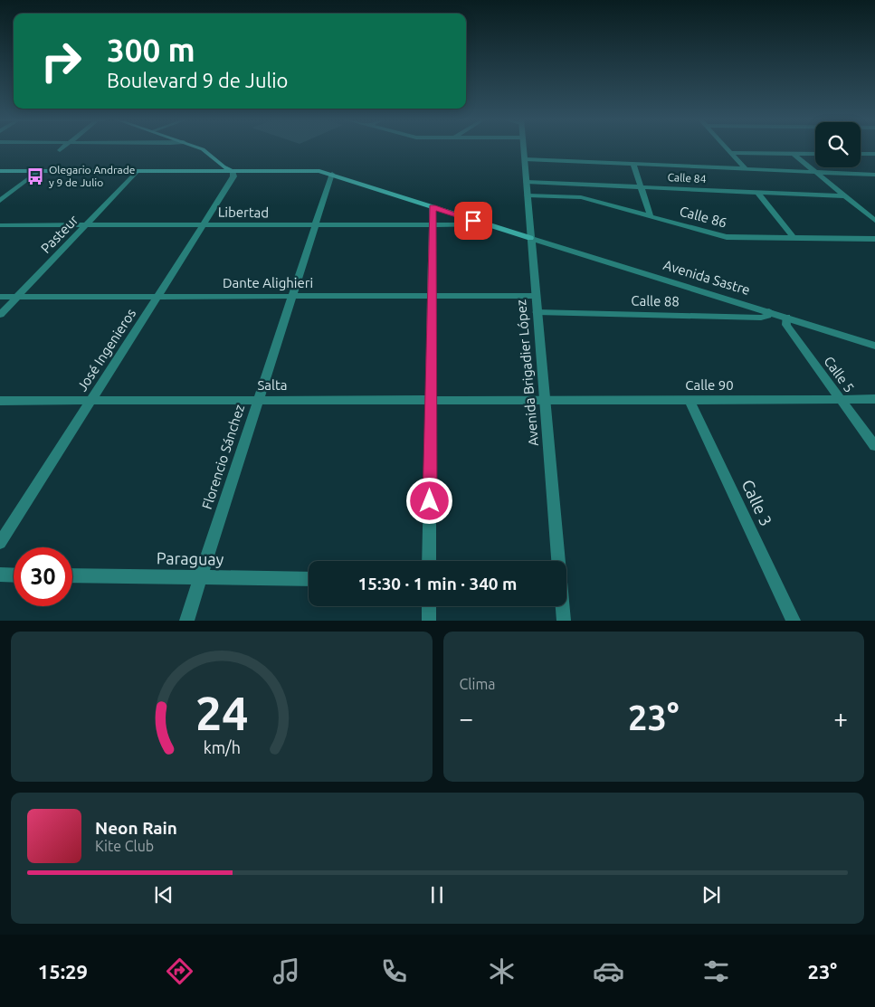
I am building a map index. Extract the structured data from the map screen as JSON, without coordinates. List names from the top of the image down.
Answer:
{
  "streets": {
    "street": [
      "Calle 84",
      "Libertad",
      "Calle 86",
      "Pasteur",
      "Avenida Sastre",
      "Dante Alighieri",
      "Calle 88",
      "José Ingenieros",
      "Avenida Brigadier López",
      "Calle 5",
      "Salta",
      "Calle 90",
      "Florencio Sánchez",
      "Calle 3",
      "Paraguay"
    ]
  },
  "crossings": [
    ["Calle 84", "Avenida Brigadier López"],
    ["Libertad", "Pasteur"],
    ["Libertad", "José Ingenieros"],
    ["Libertad", "Florencio Sánchez"],
    ["Calle 86", "Avenida Brigadier López"],
    ["Pasteur", "Dante Alighieri"],
    ["Avenida Sastre", "Calle 88"],
    ["Avenida Sastre", "Avenida Brigadier López"],
    ["Avenida Sastre", "Calle 5"],
    ["Dante Alighieri", "José Ingenieros"],
    ["Dante Alighieri", "Avenida Brigadier López"],
    ["Dante Alighieri", "Florencio Sánchez"],
    ["Calle 88", "Avenida Brigadier López"],
    ["José Ingenieros", "Salta"],
    ["Avenida Brigadier López", "Salta"],
    ["Avenida Brigadier López", "Calle 90"],
    ["Calle 5", "Calle 90"],
    ["Salta", "Calle 90"],
    ["Salta", "Florencio Sánchez"],
    ["Calle 90", "Calle 3"],
    ["Florencio Sánchez", "Paraguay"]
  ],
  "places": {
    "bus stop": ["Olegario Andrade y 9 de Julio"]
  },
  "page": {
    "turn": ["300 m", "Boulevard 9 de Julio"],
    "limit": "30",
    "trip": "15:30 · 1 min · 340 m",
    "tile": "Clima",
    "heat": ["−", "23°", "+"],
    "song": ["Neon Rain", "Kite Club"],
    "tabs": ["15:29", "23°"],
    "gauge": ["24", "km/h"]
  }
}
